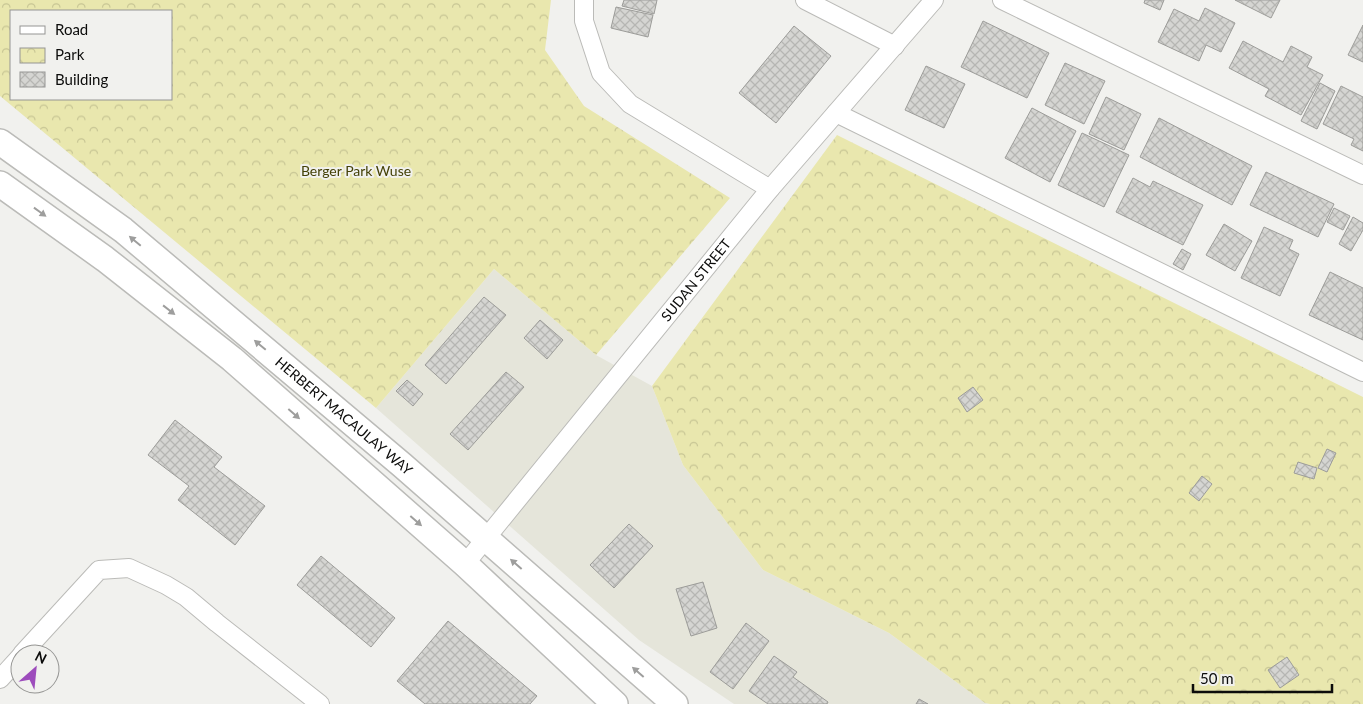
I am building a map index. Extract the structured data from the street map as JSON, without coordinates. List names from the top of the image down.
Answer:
{
  "streets": {
    "main road": ["HERBERT MACAULAY WAY"],
    "street": ["SUDAN STREET"]
  },
  "crossings": [
    ["SUDAN STREET", "HERBERT MACAULAY WAY"]
  ],
  "parks": ["Berger Park Wuse"],
  "legend": ["Road", "Park", "Building"],
  "scale_bar": "50 m",
  "north": "top right"
}
